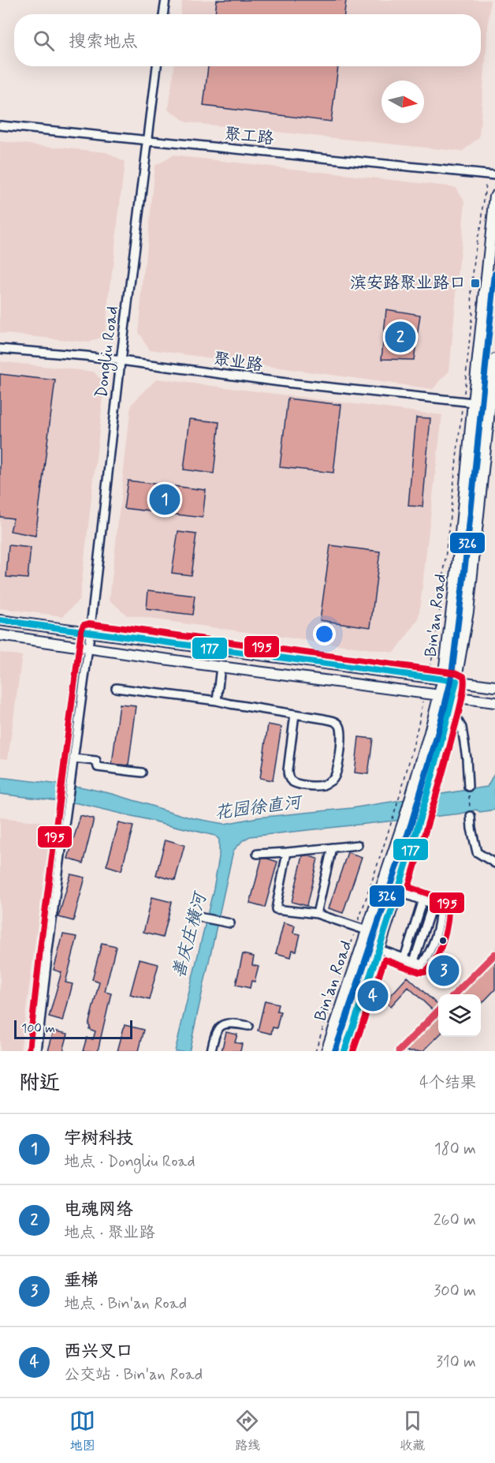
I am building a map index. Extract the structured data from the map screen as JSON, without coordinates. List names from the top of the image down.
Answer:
{
  "streets": {
    "main road": ["Bin'an Road"],
    "street": ["聚工路", "Dongliu Road", "聚业路"]
  },
  "crossings": [
    ["聚工路", "Dongliu Road"],
    ["Dongliu Road", "聚业路"],
    ["聚业路", "Bin'an Road"]
  ],
  "water": ["花园徐直河", "善庆庄横河"],
  "places": {
    "transit": ["滨安路聚业路口"]
  },
  "lines": [
    "transit line 326",
    "transit line 177",
    "transit line 195",
    "transit line 1"
  ],
  "scale_bar": "100 m",
  "north": "right",
  "page": {
    "search": "搜索地点",
    "pins": [
      "2",
      "1",
      "3",
      "4"
    ],
    "scale": "100 m",
    "heading": ["附近", "4个结果"],
    "list": [
      {
        "mark": "1",
        "name": "宇树科技",
        "note": "地点 · Dongliu Road",
        "value": "180 m"
      },
      {
        "mark": "2",
        "name": "电魂网络",
        "note": "地点 · 聚业路",
        "value": "260 m"
      },
      {
        "mark": "3",
        "name": "垂梯",
        "note": "地点 · Bin'an Road",
        "value": "300 m"
      },
      {
        "mark": "4",
        "name": "西兴叉口",
        "note": "公交站 · Bin'an Road",
        "value": "310 m"
      }
    ],
    "nav": ["地图", "路线", "收藏"]
  }
}
